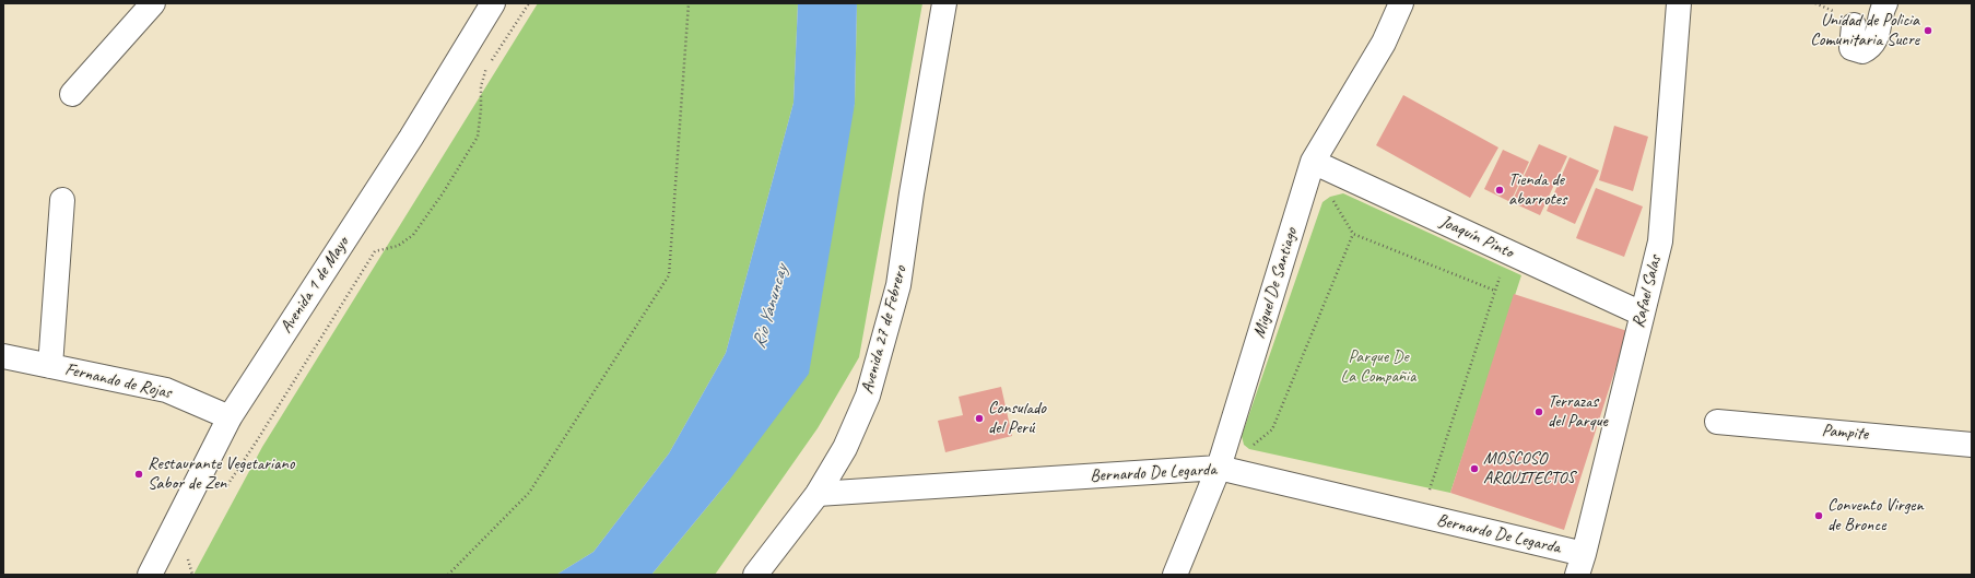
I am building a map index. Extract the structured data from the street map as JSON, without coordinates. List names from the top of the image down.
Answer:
{
  "streets": {
    "street": [
      "Joaquín Pinto",
      "Miguel De Santiago",
      "Avenida 1 de Mayo",
      "Rafael Salas",
      "Avenida 27 de Febrero",
      "Fernando de Rojas",
      "Pampite",
      "Bernardo De Legarda"
    ]
  },
  "crossings": [
    ["Joaquín Pinto", "Miguel De Santiago"],
    ["Joaquín Pinto", "Rafael Salas"],
    ["Miguel De Santiago", "Bernardo De Legarda"],
    ["Avenida 1 de Mayo", "Fernando de Rojas"],
    ["Rafael Salas", "Bernardo De Legarda"],
    ["Avenida 27 de Febrero", "Bernardo De Legarda"]
  ],
  "water": ["Río Yanuncay"],
  "parks": ["Parque De La Compañia"],
  "places": [
    "Unidad de Policia Comunitaria Sucre",
    "Tienda de abarrotes",
    "Terrazas del Parque",
    "Consulado del Perú",
    "MOSCOSO ARQUITECTOS",
    "Restaurante Vegetariano Sabor de Zen",
    "Convento Virgen de Bronce"
  ]
}
